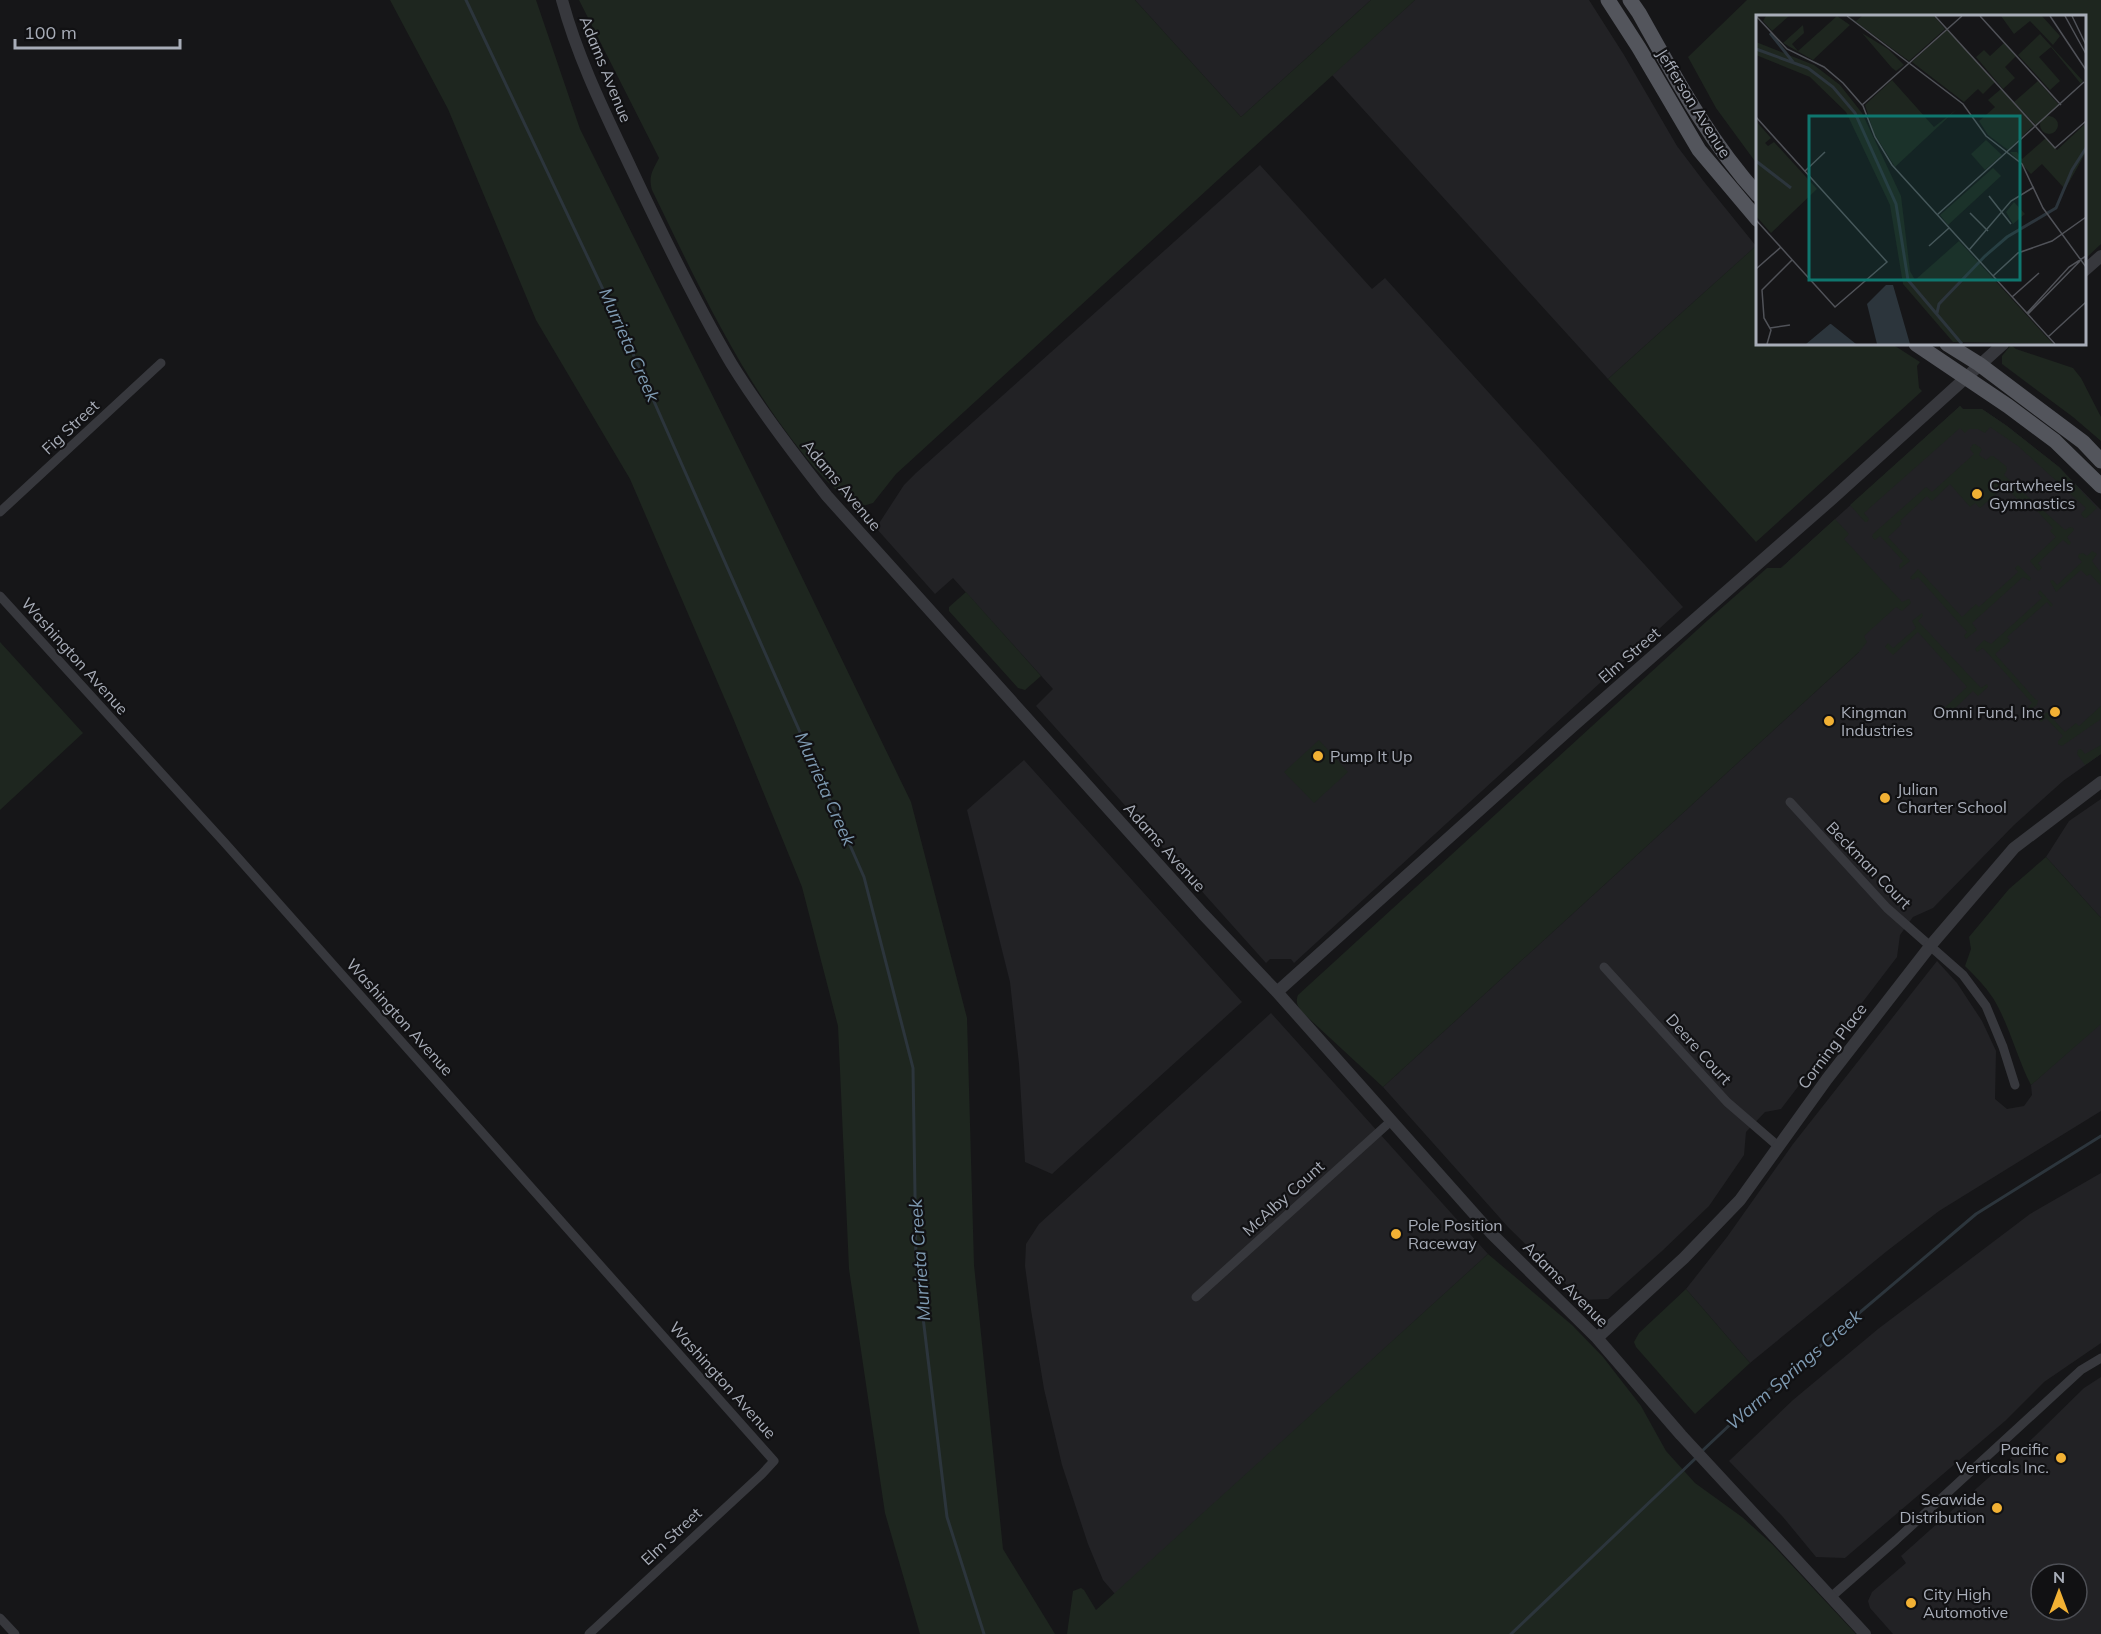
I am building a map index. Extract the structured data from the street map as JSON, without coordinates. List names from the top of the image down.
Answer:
{
  "streets": {
    "main road": ["Jefferson Avenue"],
    "street": [
      "Adams Avenue",
      "Fig Street",
      "Elm Street",
      "Washington Avenue",
      "Beckman Court",
      "Corning Place",
      "Deere Court",
      "McAlby Count"
    ]
  },
  "crossings": [
    ["Adams Avenue", "Elm Street"],
    ["Adams Avenue", "Corning Place"],
    ["Adams Avenue", "McAlby Count"],
    ["Elm Street", "Washington Avenue"],
    ["Beckman Court", "Corning Place"],
    ["Corning Place", "Deere Court"]
  ],
  "water": ["Murrieta Creek", "Warm Springs Creek"],
  "places": [
    "Cartwheels Gymnastics",
    "Omni Fund, Inc",
    "Kingman Industries",
    "Pump It Up",
    "Julian Charter School",
    "Pole Position Raceway",
    "Pacific Verticals Inc.",
    "Seawide Distribution",
    "City High Automotive"
  ],
  "scale_bar": "100 m",
  "north": "top"
}
